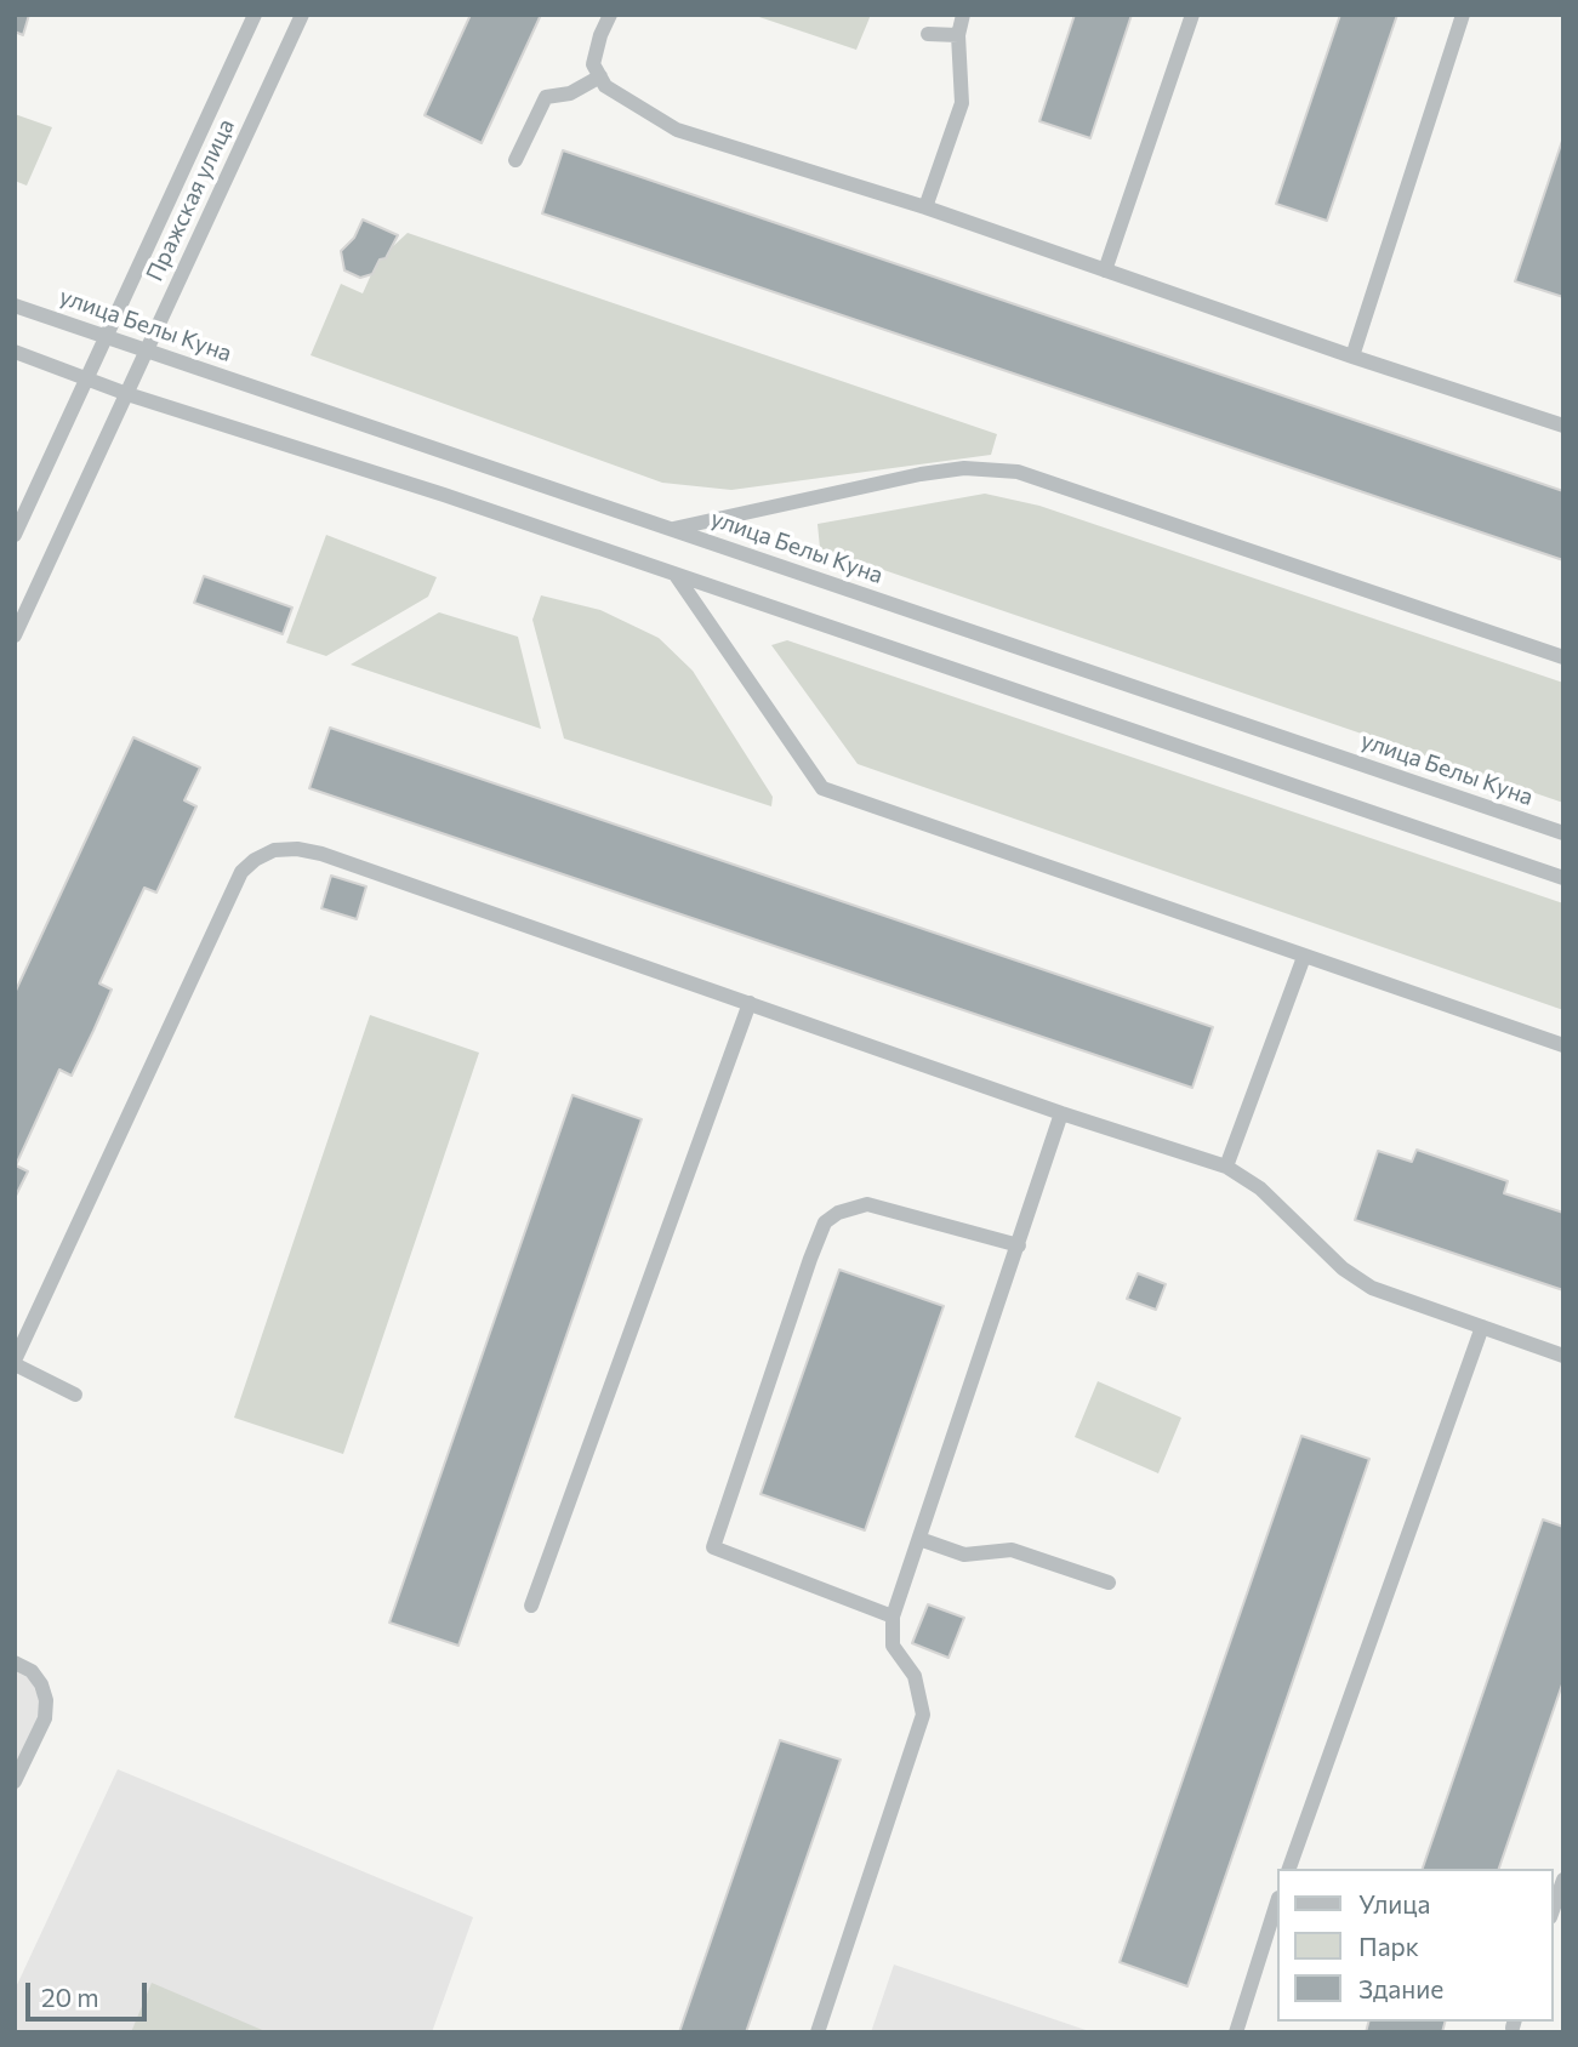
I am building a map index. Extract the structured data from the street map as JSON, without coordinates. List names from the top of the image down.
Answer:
{
  "streets": {
    "street": ["Пражская улица", "улица Белы Куна"]
  },
  "crossings": [
    ["Пражская улица", "улица Белы Куна"]
  ],
  "legend": ["Улица", "Парк", "Здание"],
  "scale_bar": "20 m"
}
